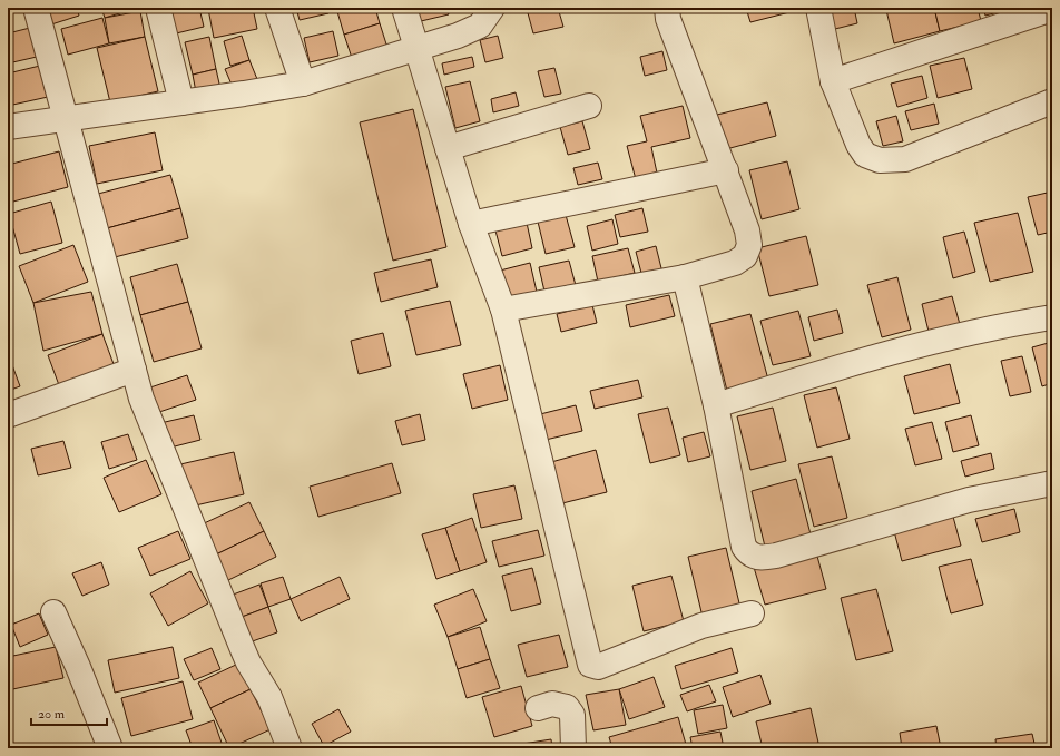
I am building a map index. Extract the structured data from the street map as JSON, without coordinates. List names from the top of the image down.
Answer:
{
  "scale_bar": "20 m"
}
